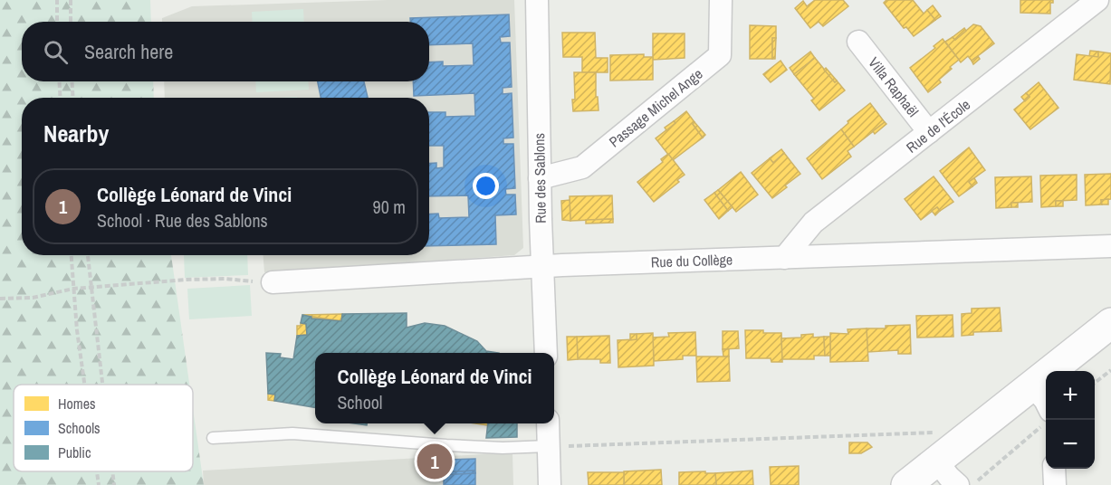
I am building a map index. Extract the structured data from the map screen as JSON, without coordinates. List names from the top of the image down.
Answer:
{
  "streets": {
    "street": [
      "Villa Raphaël",
      "Passage Michel Ange",
      "Rue de l'École",
      "Rue des Sablons",
      "Rue du Collège"
    ]
  },
  "crossings": [
    ["Villa Raphaël", "Rue de l'École"],
    ["Passage Michel Ange", "Rue des Sablons"],
    ["Rue de l'École", "Rue du Collège"],
    ["Rue des Sablons", "Rue du Collège"]
  ],
  "legend": ["Homes", "Schools", "Public"],
  "page": {
    "search": "Search here",
    "heading": "Nearby",
    "list": [
      {
        "mark": "1",
        "name": "Collège Léonard de Vinci",
        "note": "School · Rue des Sablons",
        "value": "90 m"
      }
    ],
    "popup": ["Collège Léonard de Vinci", "School"],
    "map_buttons": ["+", "−"],
    "pins": "1"
  }
}
